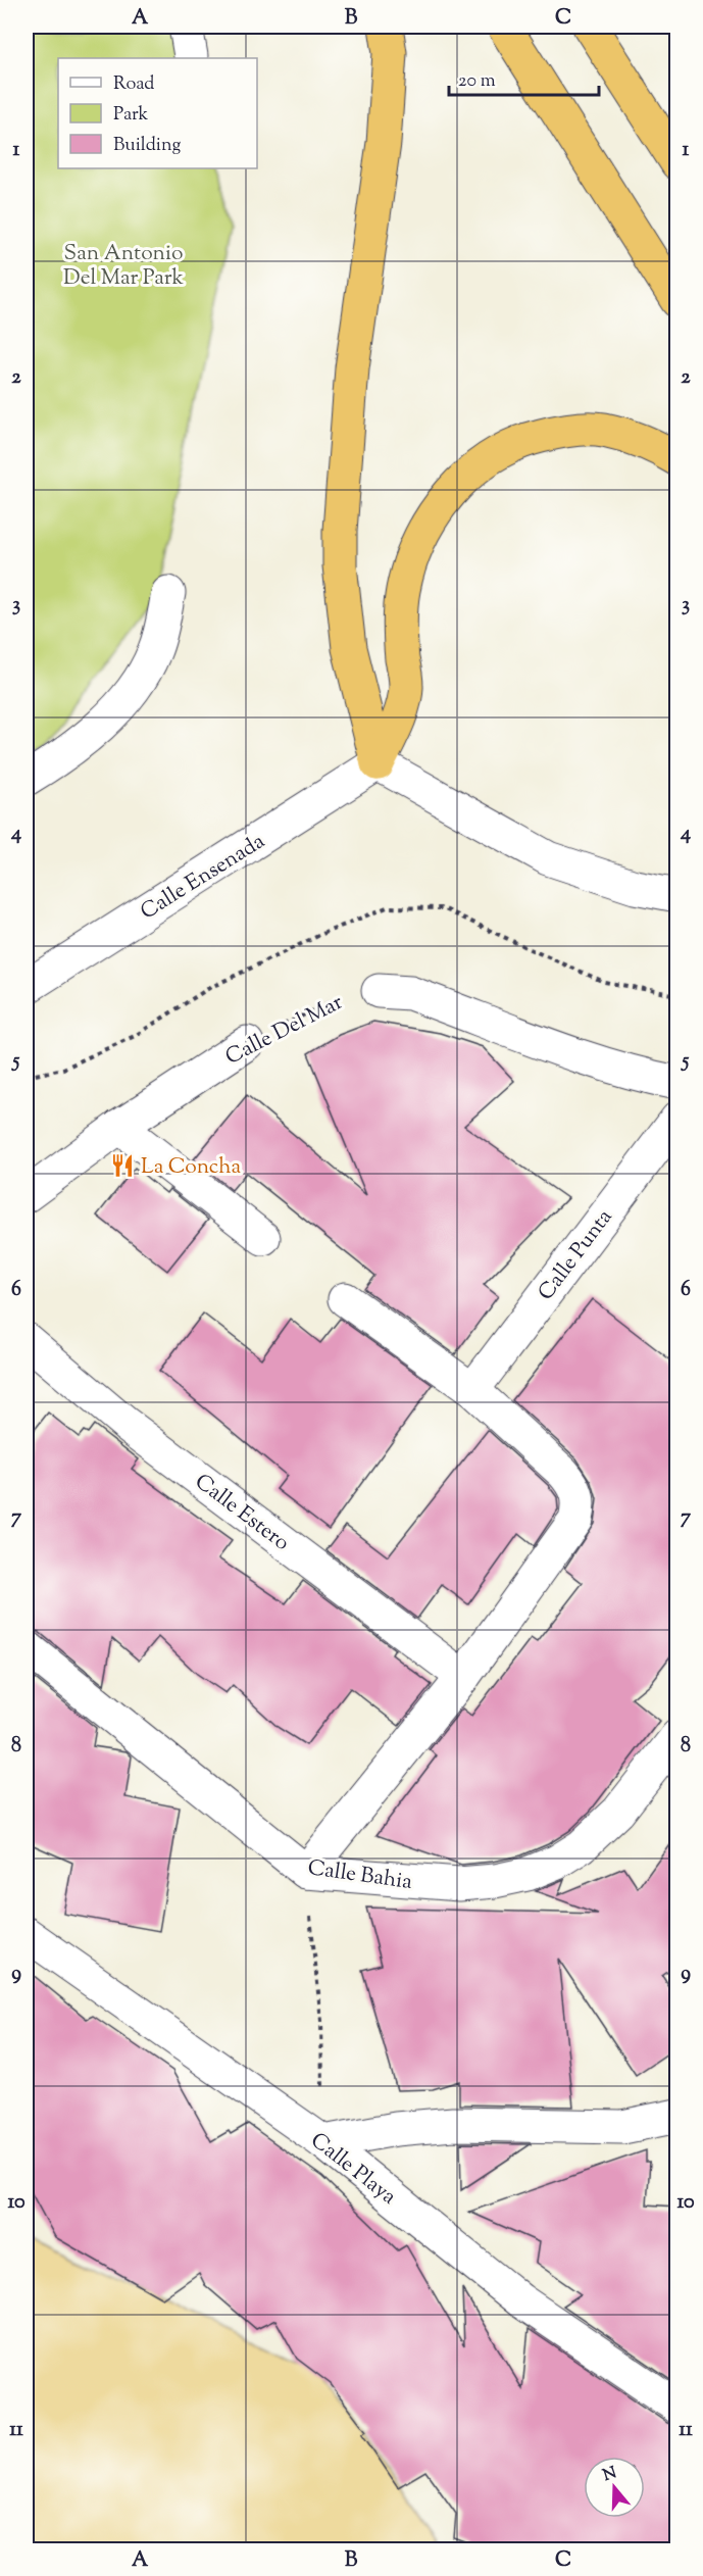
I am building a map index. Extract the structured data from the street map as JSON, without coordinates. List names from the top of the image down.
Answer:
{
  "streets": {
    "street": [
      "Calle Ensenada",
      "Calle Del Mar",
      "Calle Punta",
      "Calle Estero",
      "Calle Bahia",
      "Calle Playa"
    ]
  },
  "parks": ["San Antonio Del Mar Park"],
  "places": {
    "restaurant": ["La Concha"]
  },
  "legend": ["Road", "Park", "Building"],
  "scale_bar": "20 m",
  "north": "top",
  "grid": {
    "columns": ["A", "B", "C"],
    "rows": [
      "1",
      "2",
      "3",
      "4",
      "5",
      "6",
      "7",
      "8",
      "9",
      "10",
      "11"
    ]
  }
}
